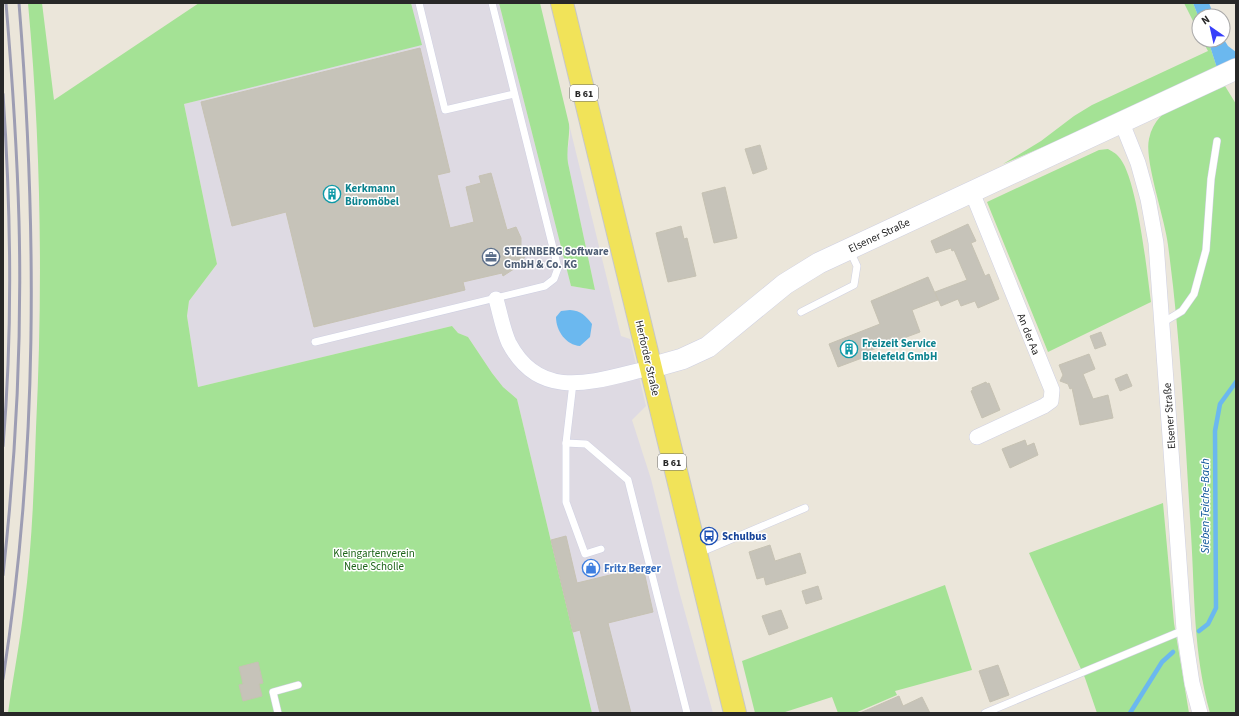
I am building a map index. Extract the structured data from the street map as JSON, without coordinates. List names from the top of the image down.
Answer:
{
  "streets": {
    "main road": ["B 61", "Elsener Straße", "Herforder Straße"],
    "street": ["An der Aa"]
  },
  "crossings": [
    ["Elsener Straße", "An der Aa"],
    ["Elsener Straße", "Herforder Straße"]
  ],
  "water": ["Sieben-Teiche-Bach"],
  "parks": ["Kleingartenverein Neue Scholle"],
  "places": {
    "building": ["Kerkmann Büromöbel", "Freizeit Service Bielefeld GmbH"],
    "office": ["STERNBERG Software GmbH & Co. KG"],
    "bus stop": ["Schulbus"],
    "shop": ["Fritz Berger"]
  },
  "north": "top left"
}
